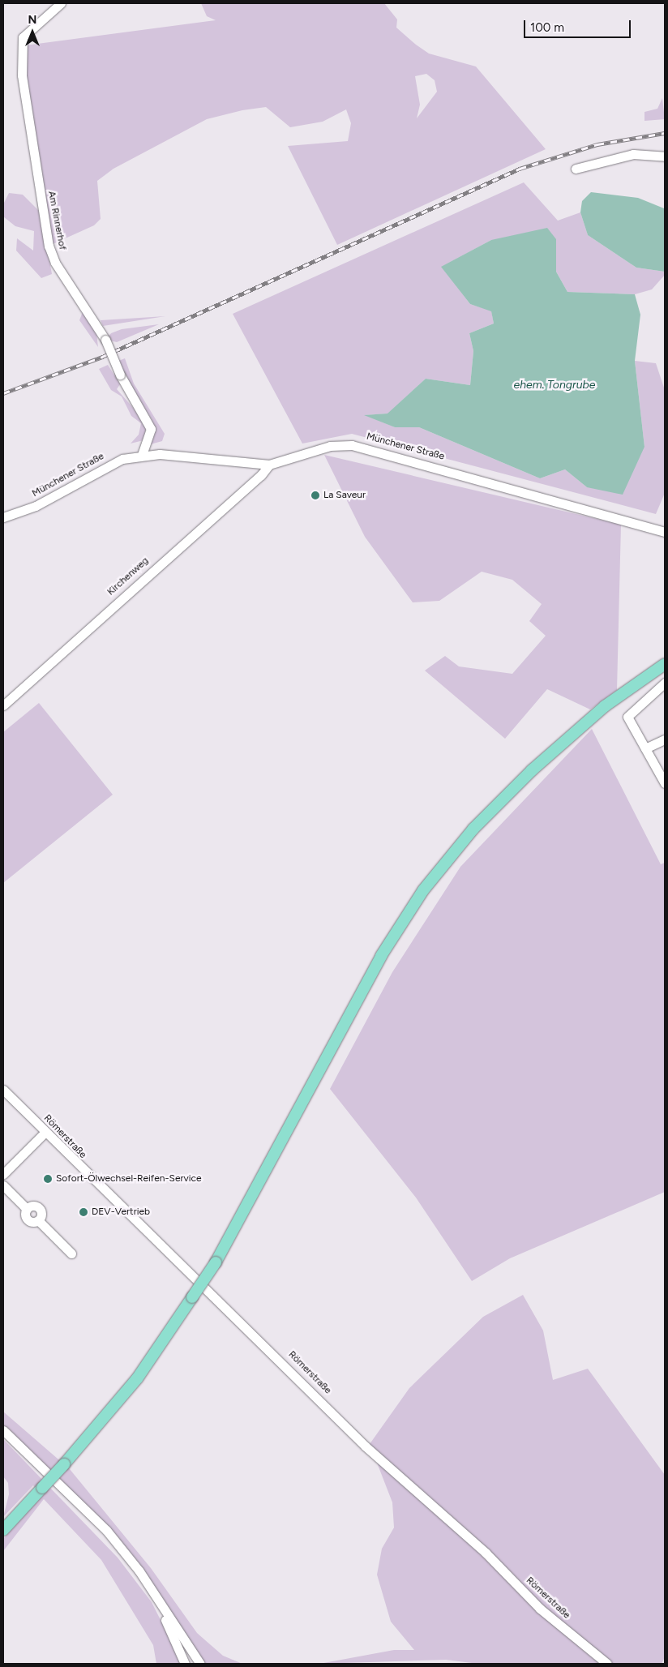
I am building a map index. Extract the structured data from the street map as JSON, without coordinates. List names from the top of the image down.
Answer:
{
  "streets": {
    "street": [
      "Am Rinnerhof",
      "Münchener Straße",
      "Kirchenweg",
      "Römerstraße"
    ]
  },
  "crossings": [
    ["Am Rinnerhof", "Münchener Straße"],
    ["Münchener Straße", "Kirchenweg"]
  ],
  "water": ["ehem. Tongrube"],
  "places": ["La Saveur", "Sofort-Ölwechsel-Reifen-Service", "DEV-Vertrieb"],
  "scale_bar": "100 m",
  "north": "top"
}
